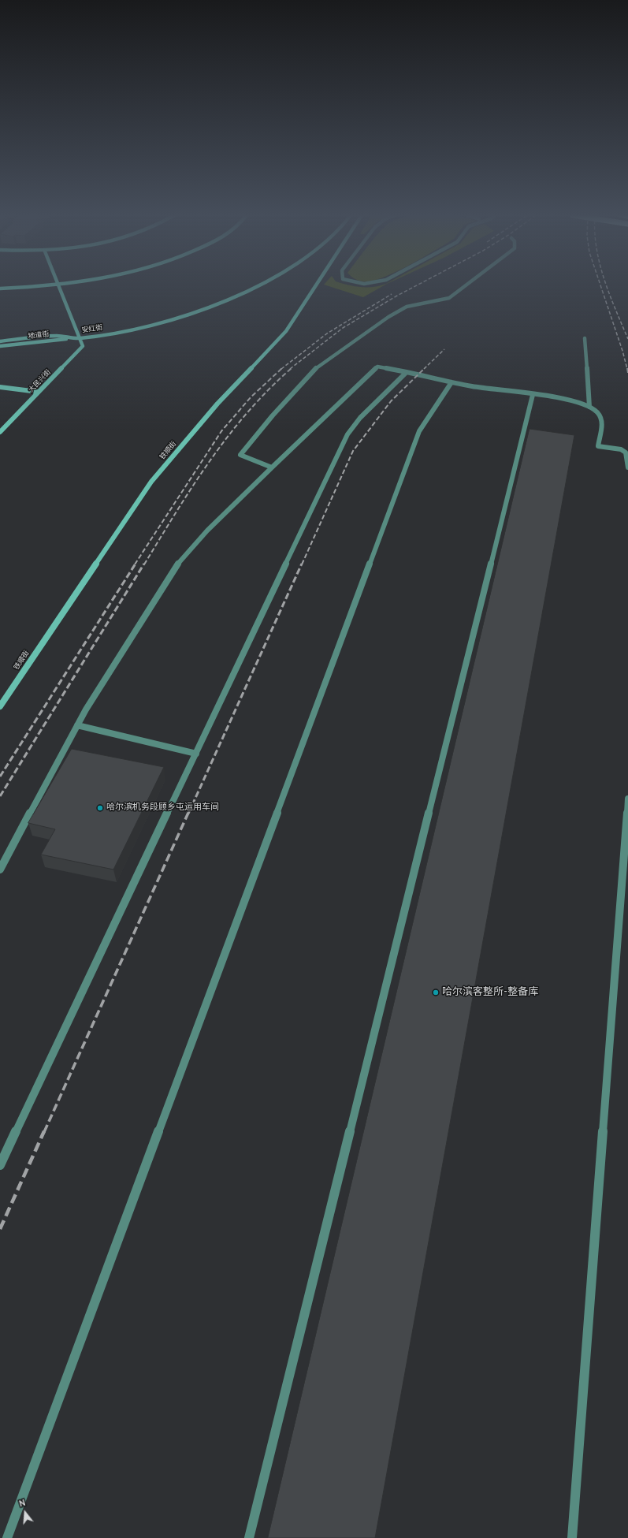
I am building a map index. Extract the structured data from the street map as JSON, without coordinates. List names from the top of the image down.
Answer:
{
  "streets": {
    "main road": [
      "安红街",
      "地道街",
      "大民兴街",
      "铁顺街"
    ]
  },
  "crossings": [
    ["安红街", "地道街"],
    ["安红街", "大民兴街"],
    ["地道街", "大民兴街"]
  ],
  "places": ["哈尔滨机务段顾乡屯运用车间", "哈尔滨客整所-整备库"],
  "north": "top"
}
